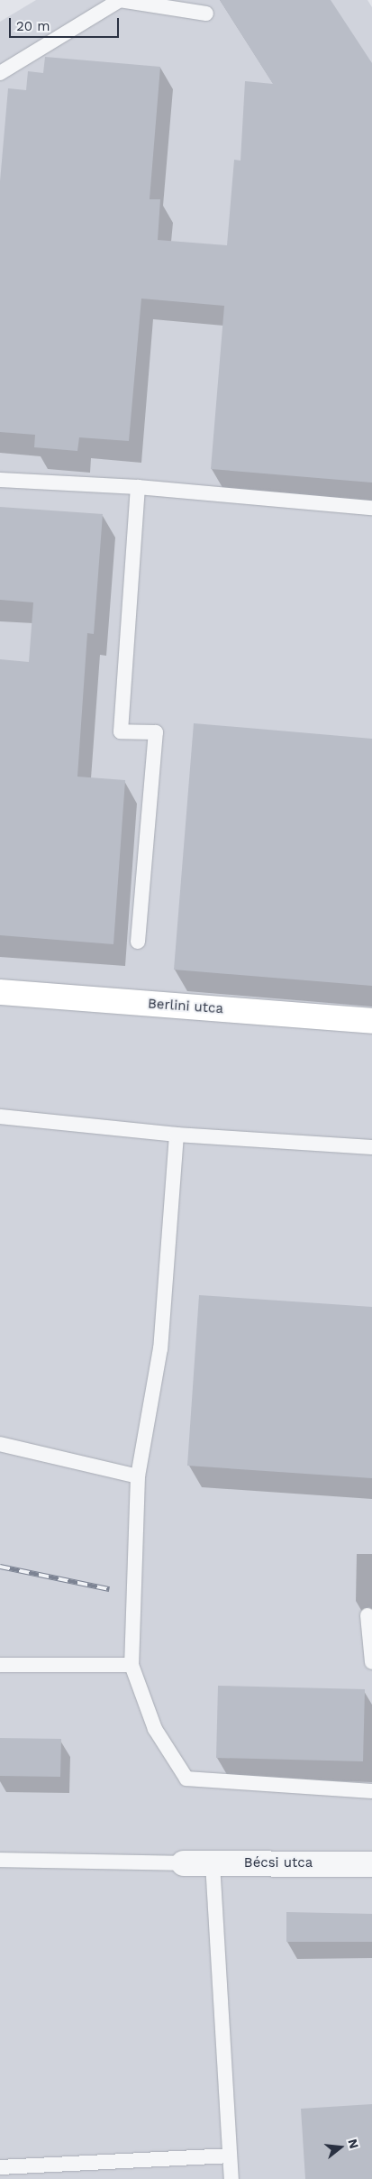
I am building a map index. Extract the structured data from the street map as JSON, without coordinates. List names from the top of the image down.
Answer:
{
  "streets": {
    "street": ["Berlini utca", "Bécsi utca"]
  },
  "scale_bar": "20 m",
  "north": "right"
}
